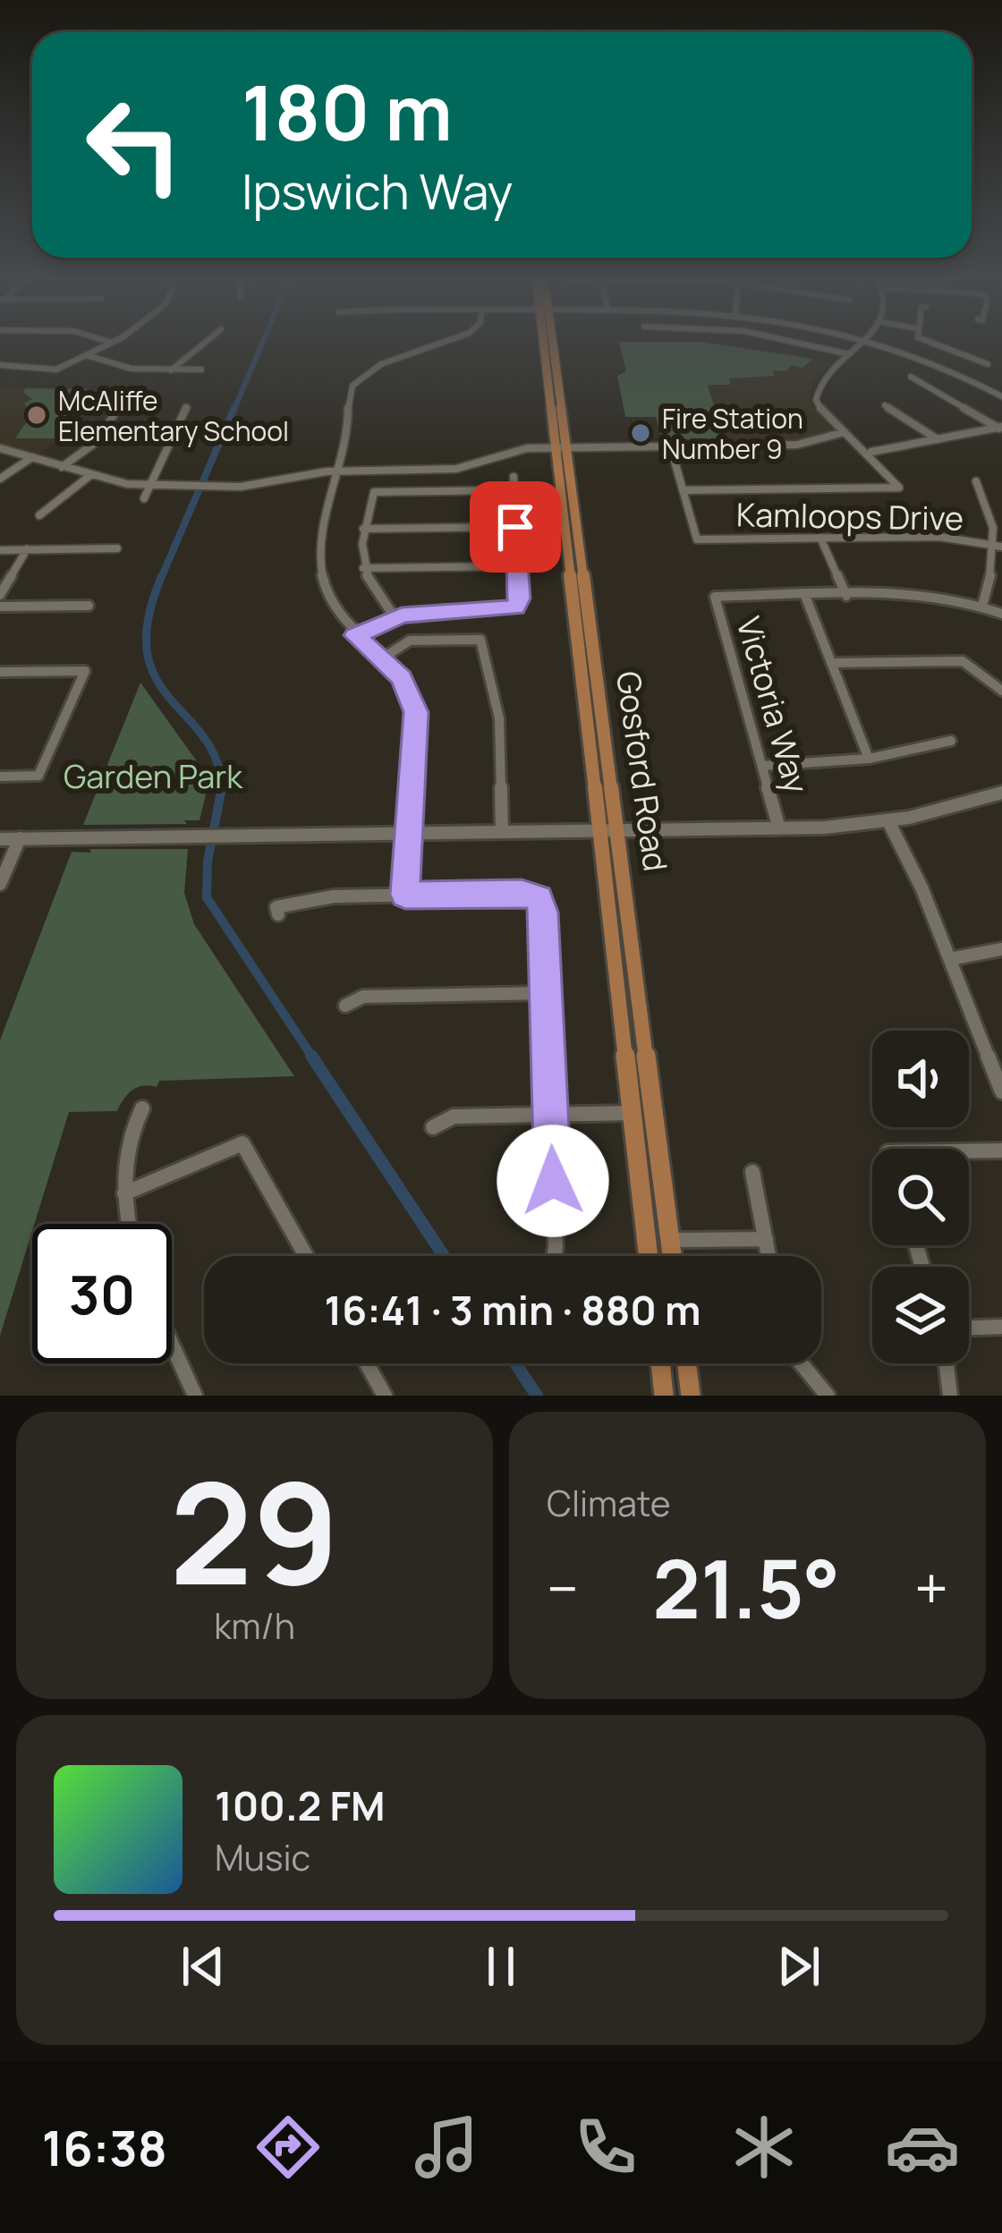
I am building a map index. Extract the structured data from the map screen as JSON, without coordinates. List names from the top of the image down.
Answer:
{
  "streets": {
    "main road": ["Gosford Road"],
    "street": ["Kamloops Drive", "Victoria Way"]
  },
  "parks": ["Garden Park"],
  "places": ["McAliffe Elementary School", "Fire Station Number 9"],
  "page": {
    "turn": ["180 m", "Ipswich Way"],
    "limit": "30",
    "trip": "16:41 · 3 min · 880 m",
    "tile": [
      ["29", "km/h"],
      "Climate"
    ],
    "heat": ["−", "21.5°", "+"],
    "song": ["100.2 FM", "Music"],
    "tabs": "16:38"
  }
}
